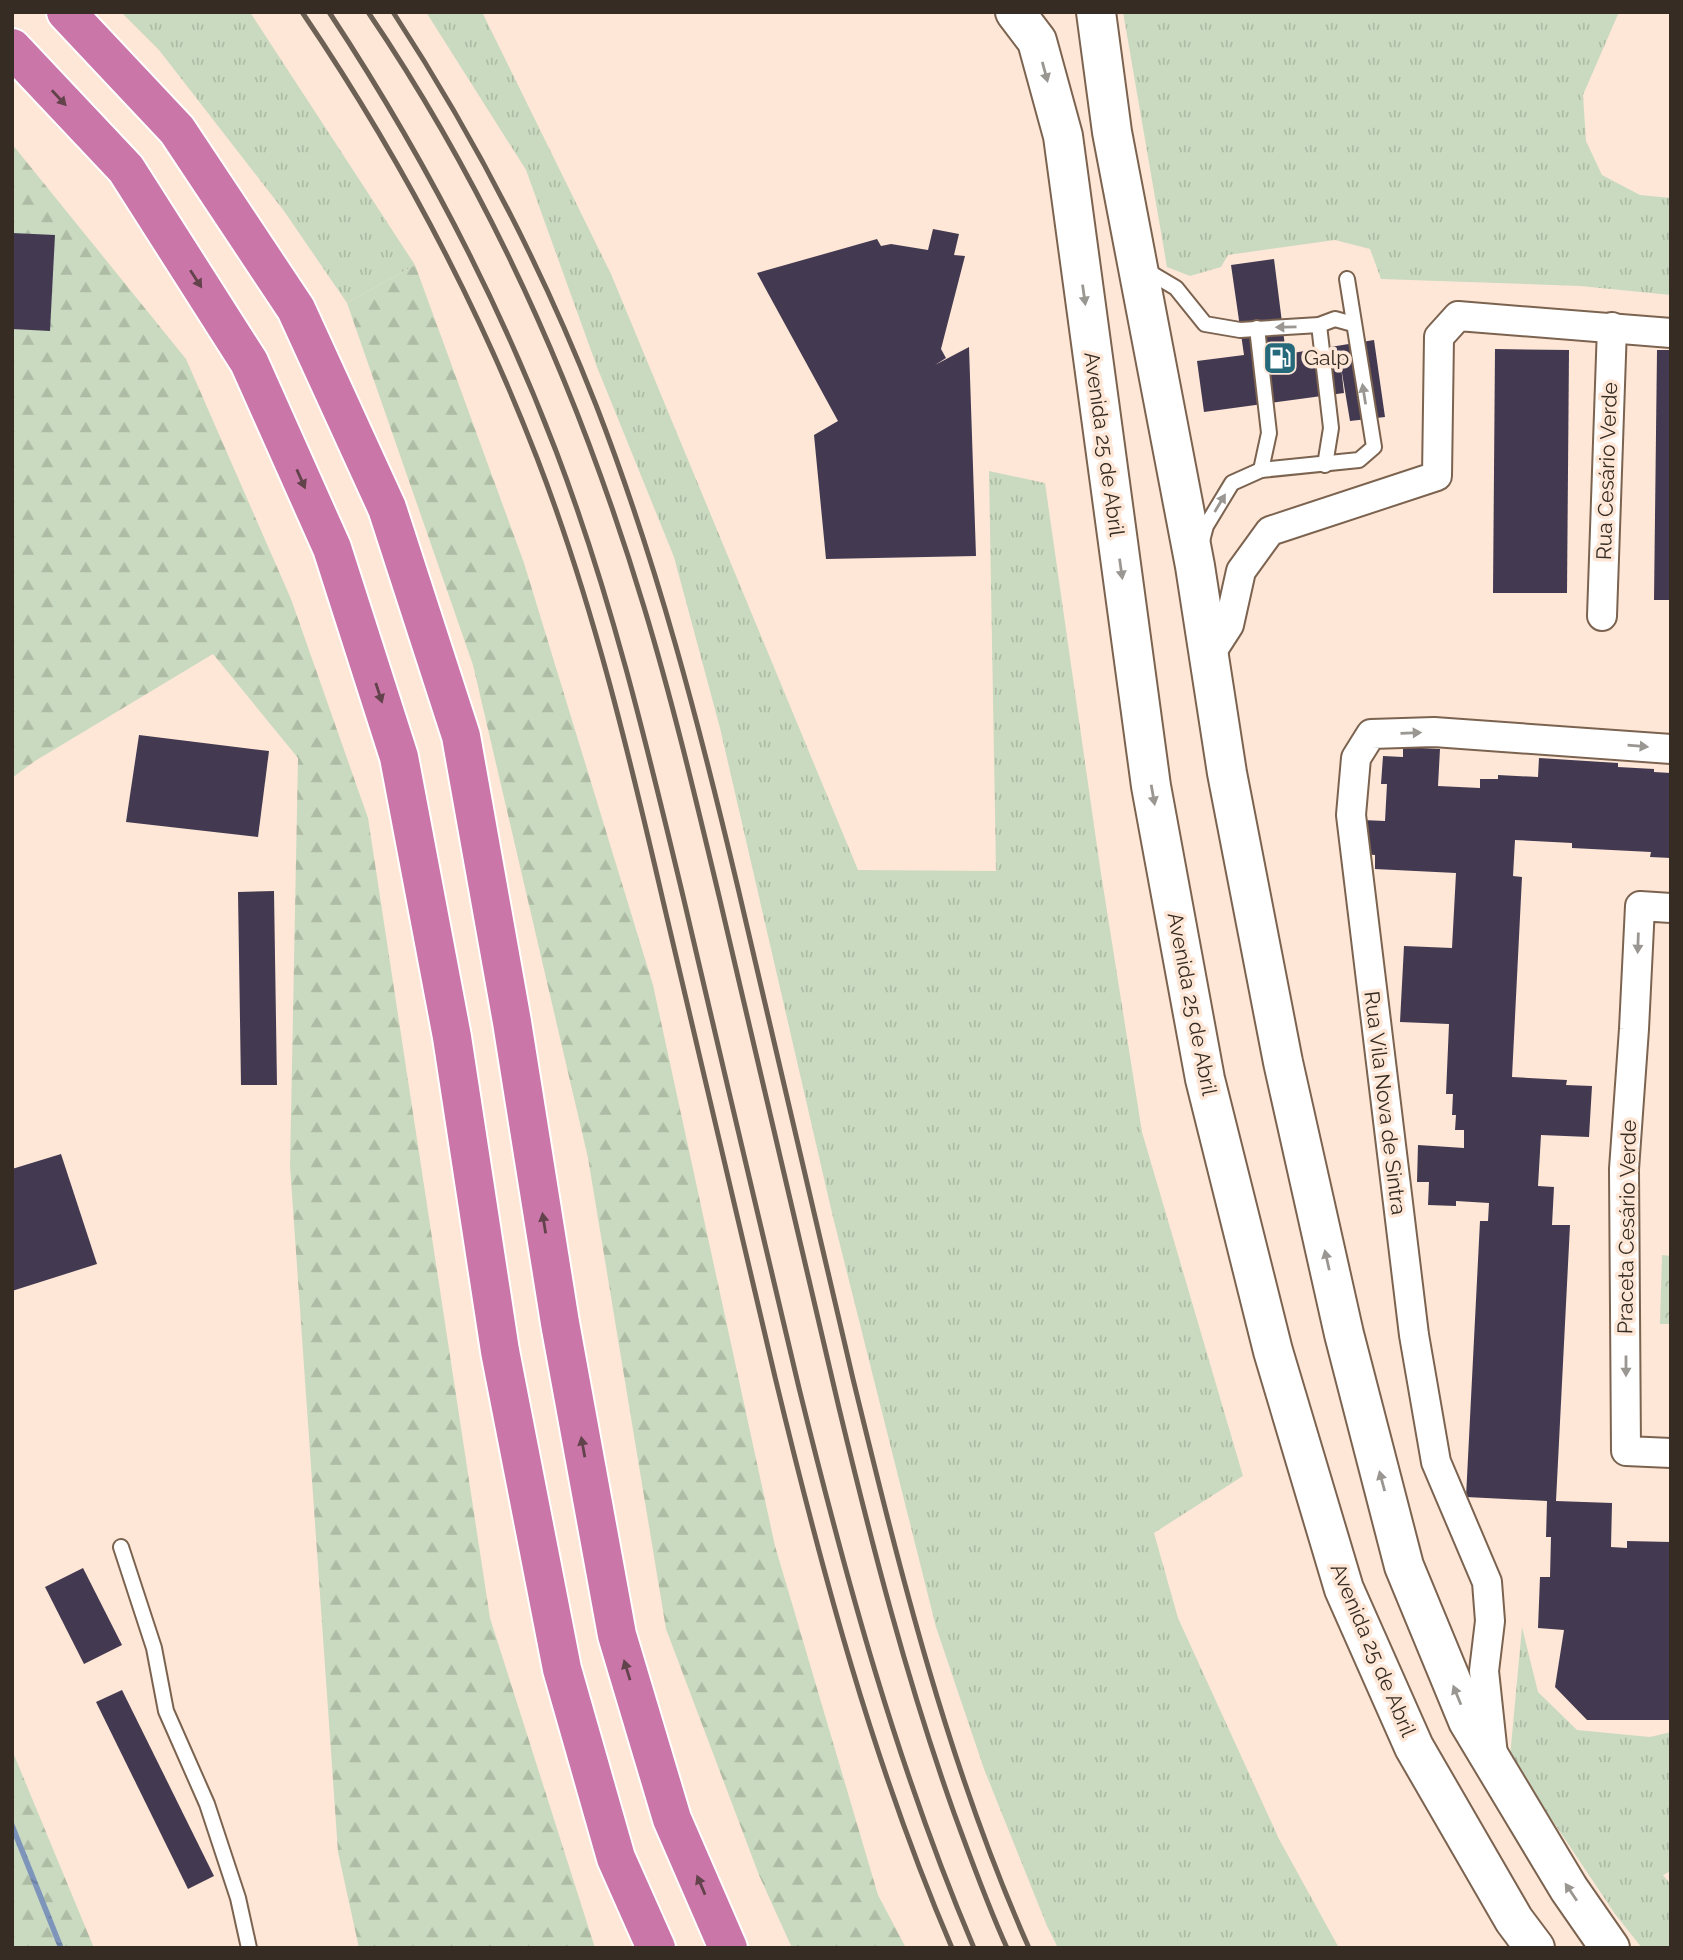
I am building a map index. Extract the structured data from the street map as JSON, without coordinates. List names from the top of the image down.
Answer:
{
  "streets": {
    "main road": ["Avenida 25 de Abril"],
    "street": ["Rua Cesário Verde", "Rua Vila Nova de Sintra", "Praceta Cesário Verde"]
  },
  "one_way": ["Praceta Cesário Verde"],
  "places": {
    "fuel station": ["Galp"]
  }
}
